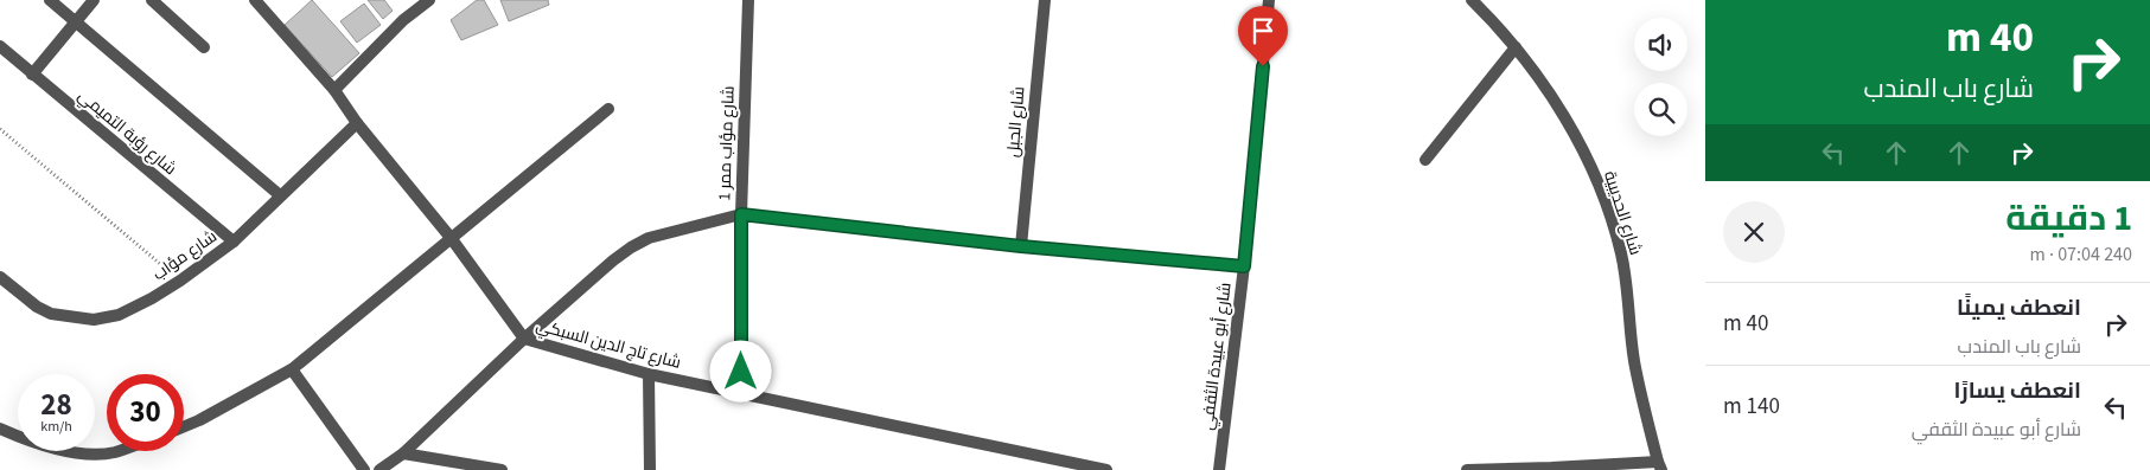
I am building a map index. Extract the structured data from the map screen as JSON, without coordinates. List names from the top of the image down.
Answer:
{
  "streets": {
    "street": [
      "شارع الجبل",
      "شارع رؤبة التميمي",
      "شارع مؤاب ممر 1",
      "شارع الحديبية",
      "شارع مؤاب",
      "شارع تاج الدين السبكي",
      "شارع أبو عبيدة الثقفي"
    ]
  },
  "crossings": [
    ["شارع رؤبة التميمي", "شارع مؤاب"],
    ["شارع مؤاب ممر 1", "شارع تاج الدين السبكي"],
    ["شارع مؤاب", "شارع تاج الدين السبكي"]
  ],
  "page": {
    "turn": ["40 m", "شارع باب المندب"],
    "heading": ["1 دقيقة", "240 m · 07:04"],
    "list": [
      {
        "name": "انعطف يمينًا",
        "note": "شارع باب المندب",
        "value": "40 m"
      },
      {
        "name": "انعطف يسارًا",
        "note": "شارع أبو عبيدة الثقفي",
        "value": "140 m"
      }
    ],
    "speed": "28 km/h",
    "limit": "30"
  }
}
